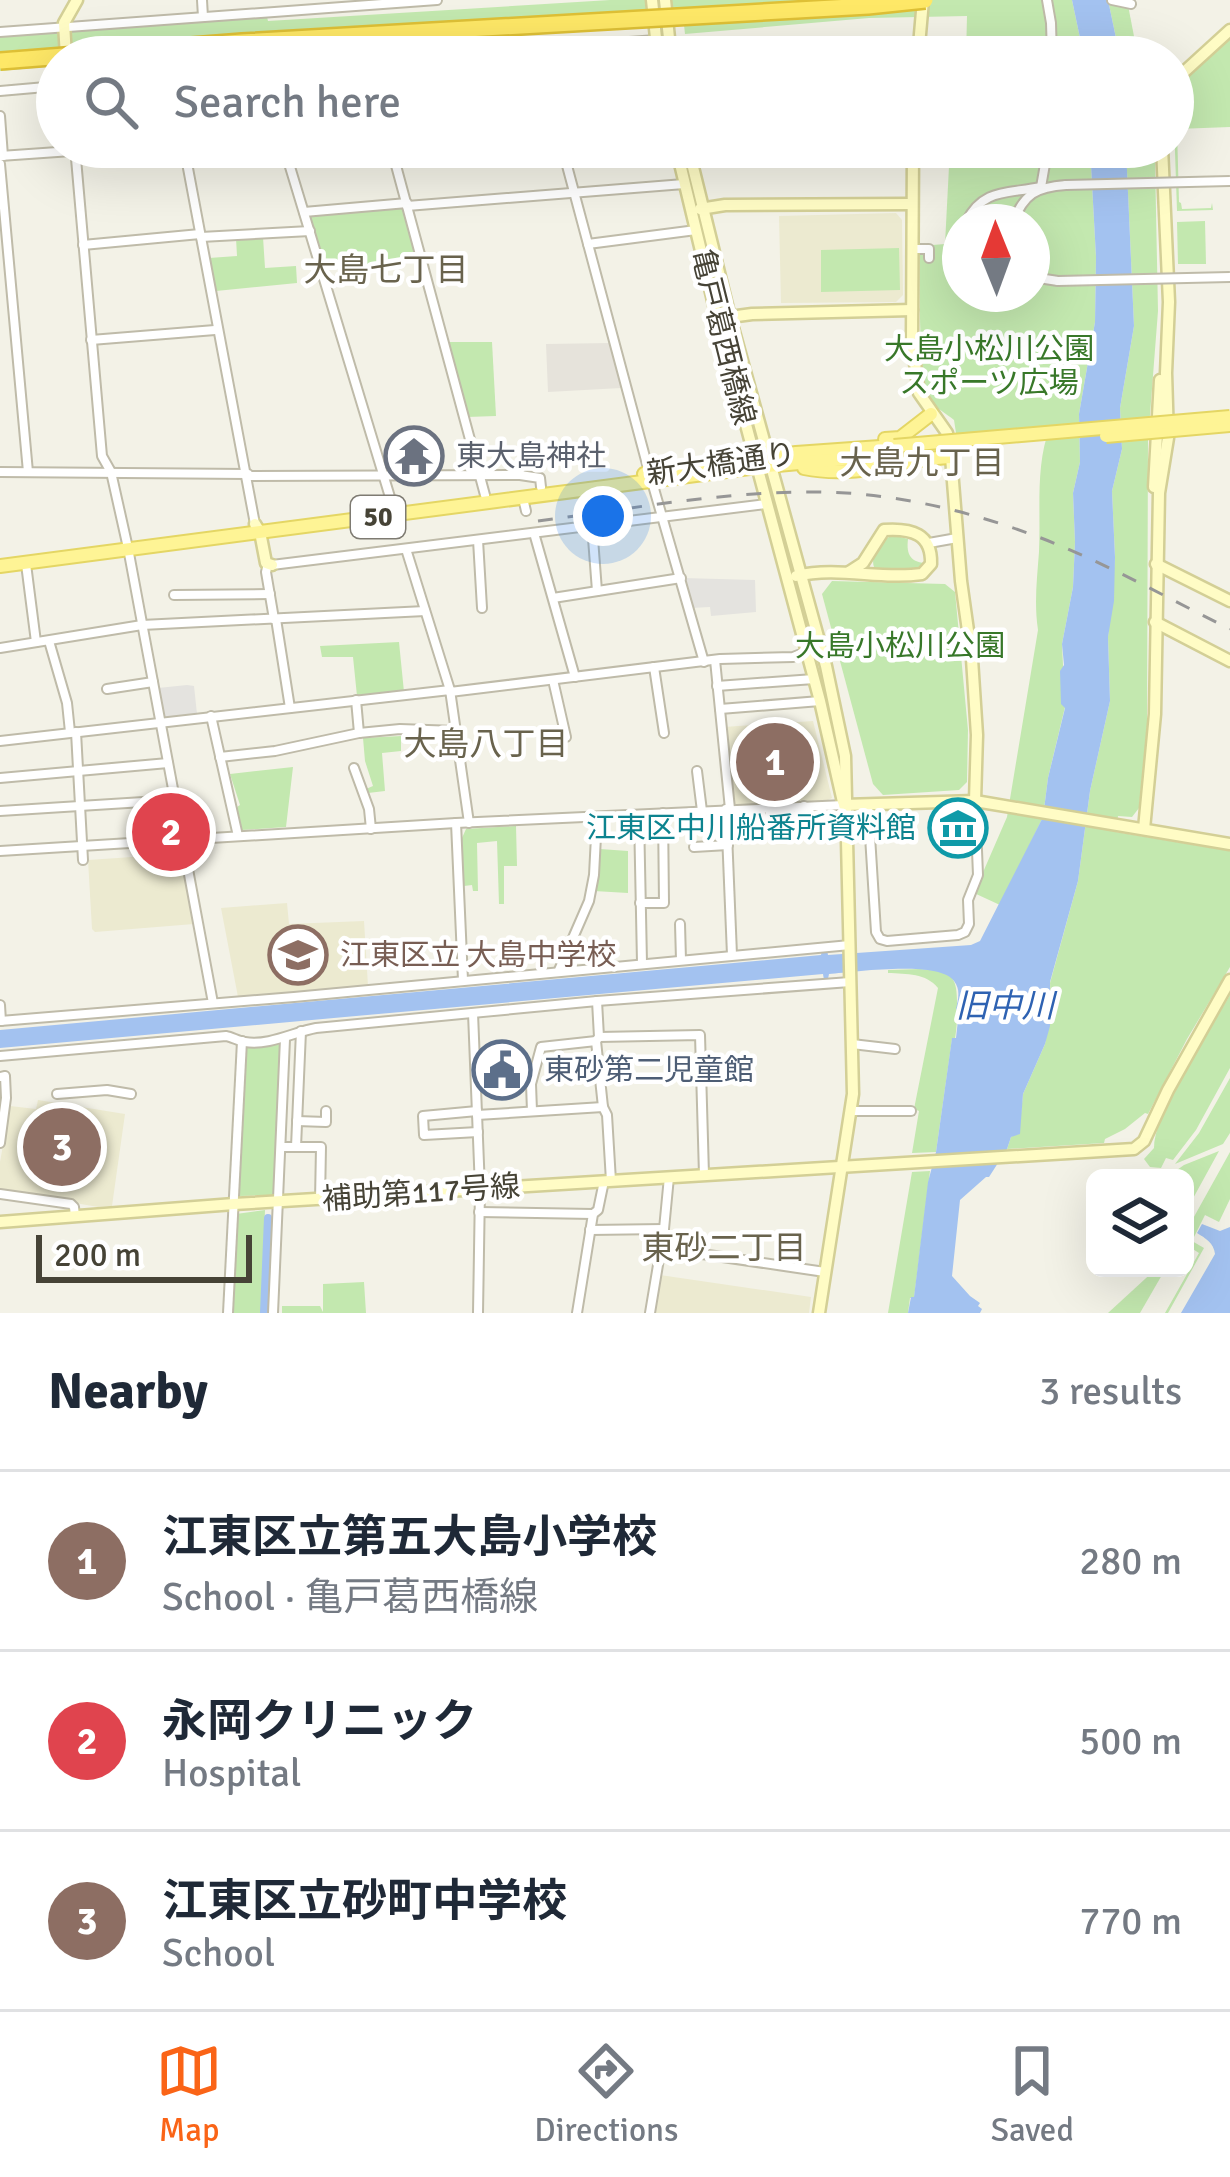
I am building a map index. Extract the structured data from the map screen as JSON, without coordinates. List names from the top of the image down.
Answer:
{
  "streets": {
    "main road": ["新大橋通り", "50"],
    "street": ["亀戸葛西橋線", "補助第117号線"]
  },
  "crossings": [
    ["亀戸葛西橋線", "新大橋通り"],
    ["亀戸葛西橋線", "補助第117号線"]
  ],
  "districts": [
    "大島七丁目",
    "大島九丁目",
    "大島八丁目",
    "東砂二丁目"
  ],
  "water": ["旧中川"],
  "parks": ["大島小松川公園 スポーツ広場", "大島小松川公園"],
  "places": {
    "temple": ["東大島神社"],
    "museum": ["江東区中川船番所資料館"],
    "school or university": ["江東区立 大島中学校"],
    "public building": ["東砂第二児童館"]
  },
  "scale_bar": "200 m",
  "north": "top",
  "page": {
    "search": "Search here",
    "pins": ["1", "2", "3"],
    "scale": "200 m",
    "heading": ["Nearby", "3 results"],
    "list": [
      {
        "mark": "1",
        "name": "江東区立第五大島小学校",
        "note": "School · 亀戸葛西橋線",
        "value": "280 m"
      },
      {
        "mark": "2",
        "name": "永岡クリニック",
        "note": "Hospital",
        "value": "500 m"
      },
      {
        "mark": "3",
        "name": "江東区立砂町中学校",
        "note": "School",
        "value": "770 m"
      }
    ],
    "nav": ["Map", "Directions", "Saved"]
  }
}
